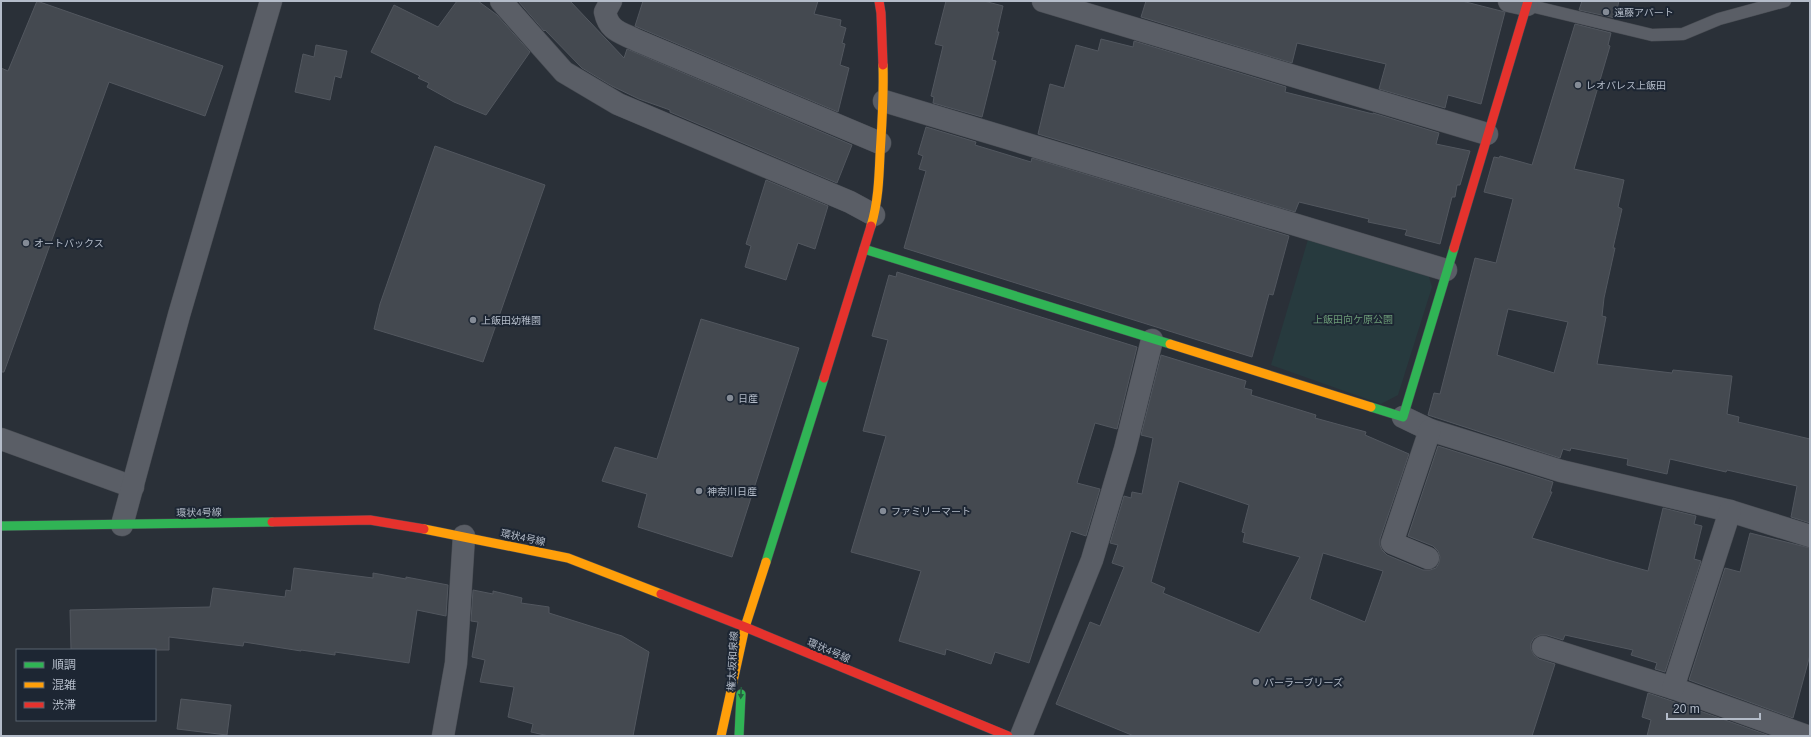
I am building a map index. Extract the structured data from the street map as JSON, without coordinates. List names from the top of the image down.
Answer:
{
  "streets": {
    "street": ["環状4号線", "権太坂和泉線"]
  },
  "crossings": [
    ["環状4号線", "権太坂和泉線"]
  ],
  "parks": ["上飯田向ケ原公園"],
  "places": [
    "遠藤アパート",
    "レオパレス上飯田",
    "オートバックス",
    "上飯田幼稚園",
    "日産",
    "神奈川日産",
    "ファミリーマート",
    "パーラーブリーズ"
  ],
  "legend": ["順調", "混雑", "渋滞"],
  "scale_bar": "20 m"
}
